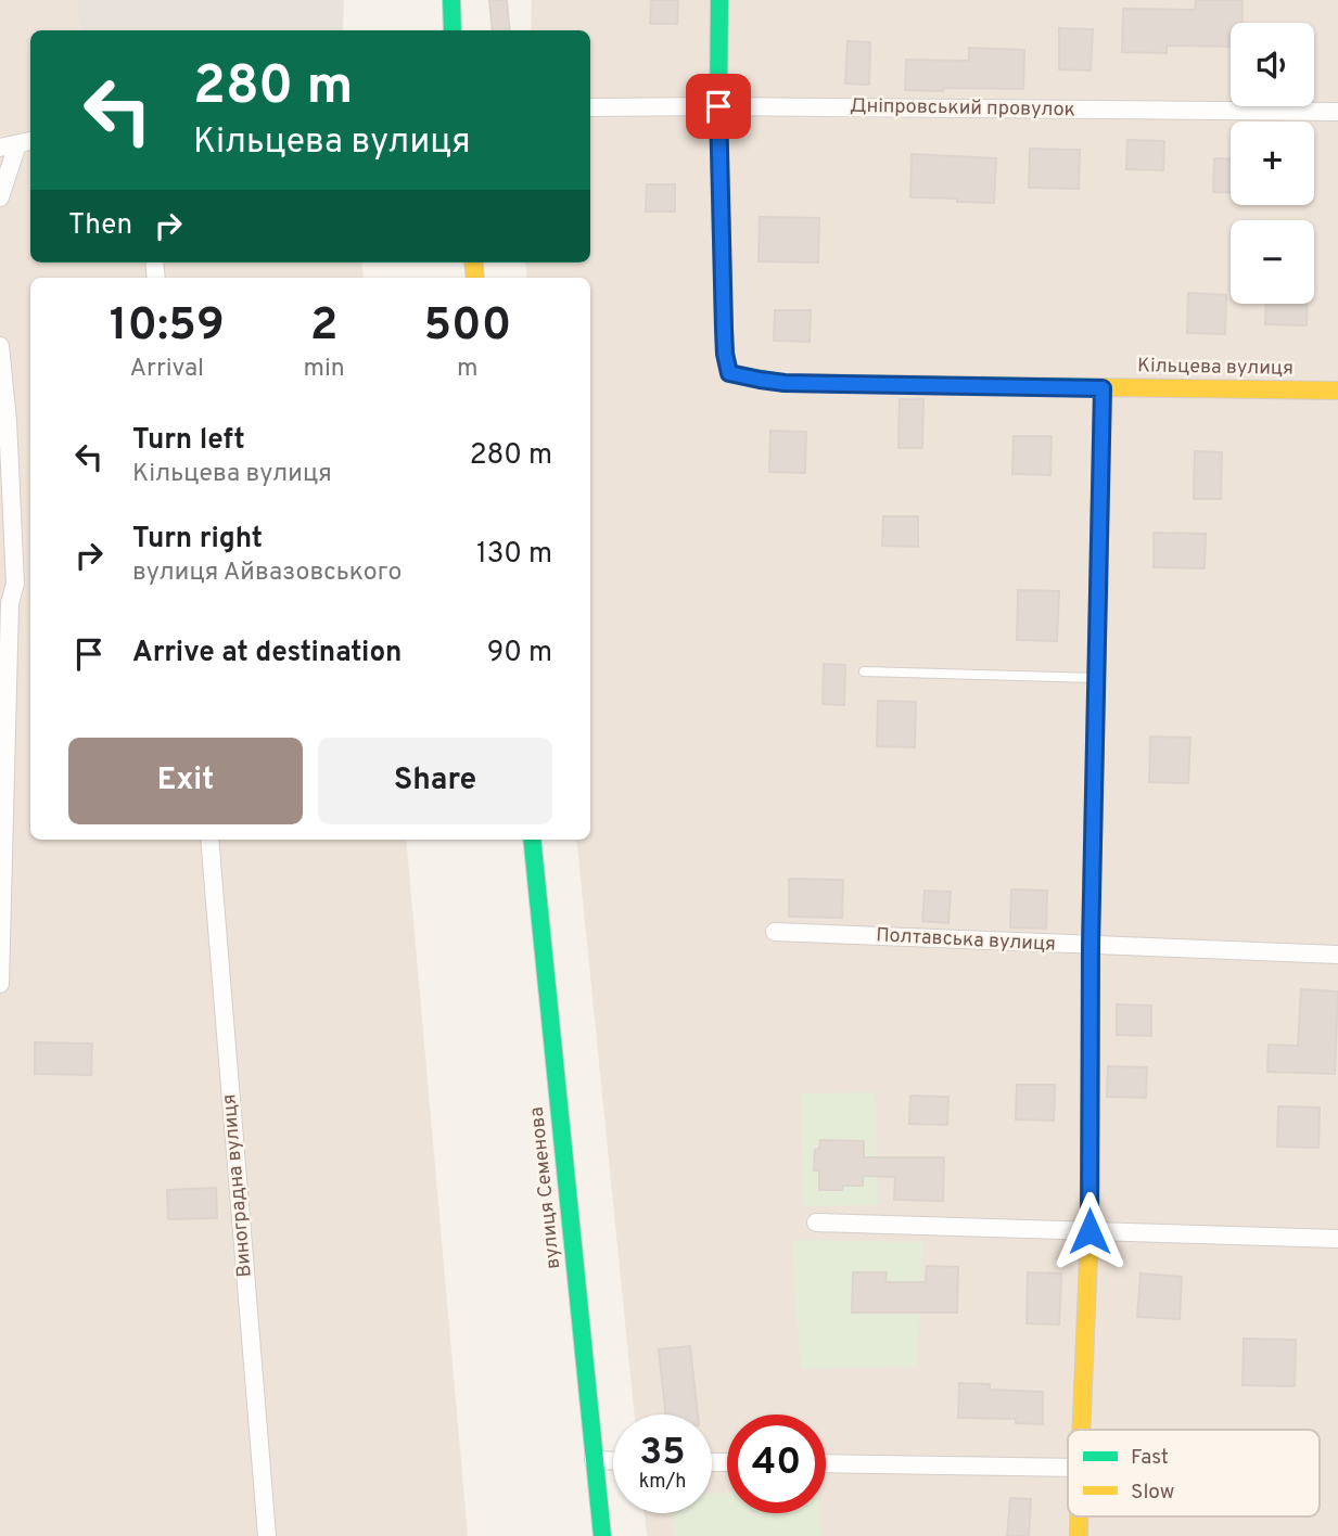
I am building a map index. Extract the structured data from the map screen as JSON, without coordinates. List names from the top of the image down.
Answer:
{
  "streets": {
    "main road": ["Кільцева вулиця", "вулиця Семенова"],
    "street": ["Дніпровський провулок", "Полтавська вулиця", "Виноградна вулиця"]
  },
  "crossings": [
    ["Дніпровський провулок", "Кільцева вулиця"]
  ],
  "legend": ["Fast", "Slow"],
  "page": {
    "map_buttons": ["+", "−"],
    "turn": ["280 m", "Кільцева вулиця"],
    "then": "Then",
    "eta": [
      "10:59",
      "Arrival",
      "2",
      "min",
      "500",
      "m"
    ],
    "list": [
      {
        "name": "Turn left",
        "note": "Кільцева вулиця",
        "value": "280 m"
      },
      {
        "name": "Turn right",
        "note": "вулиця Айвазовського",
        "value": "130 m"
      },
      {
        "name": "Arrive at destination",
        "value": "90 m"
      }
    ],
    "buttons": ["Exit", "Share"],
    "speed": "35 km/h",
    "limit": "40"
  }
}
